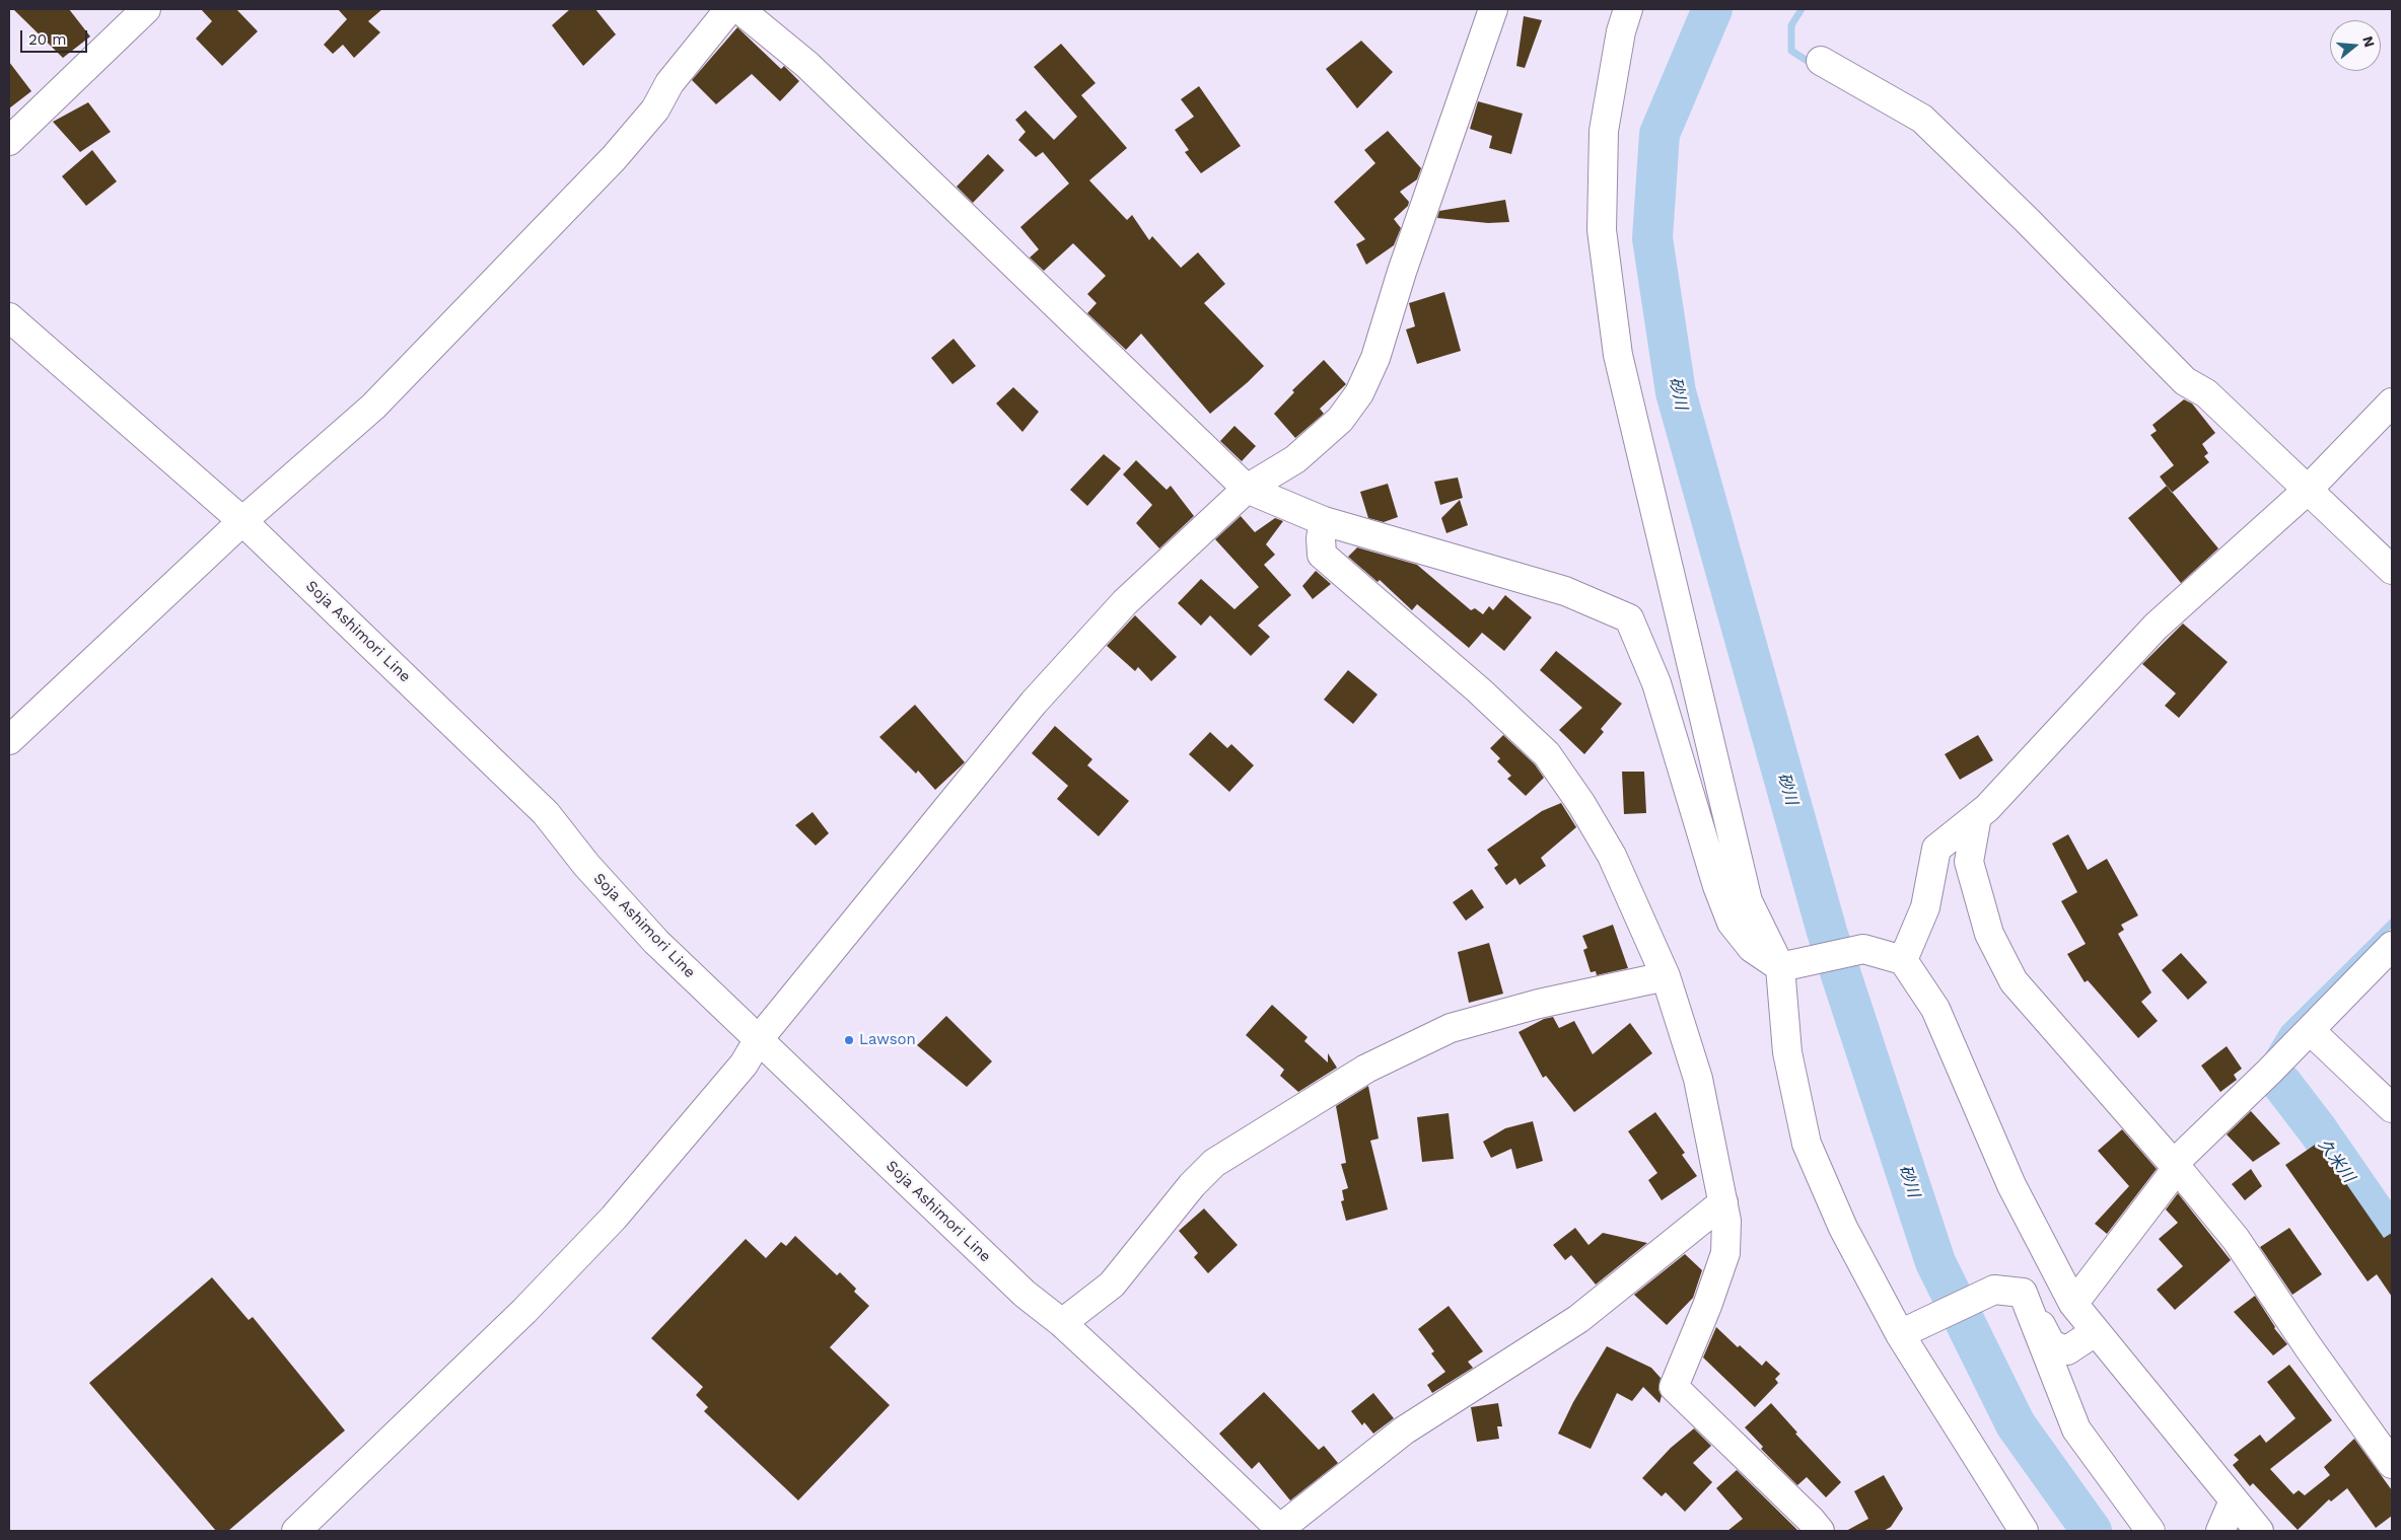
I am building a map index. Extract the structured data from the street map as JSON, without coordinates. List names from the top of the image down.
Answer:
{
  "streets": {
    "street": ["Soja Ashimori Line"]
  },
  "water": ["砂川", "久米川"],
  "places": ["Lawson"],
  "scale_bar": "20 m",
  "north": "right"
}
